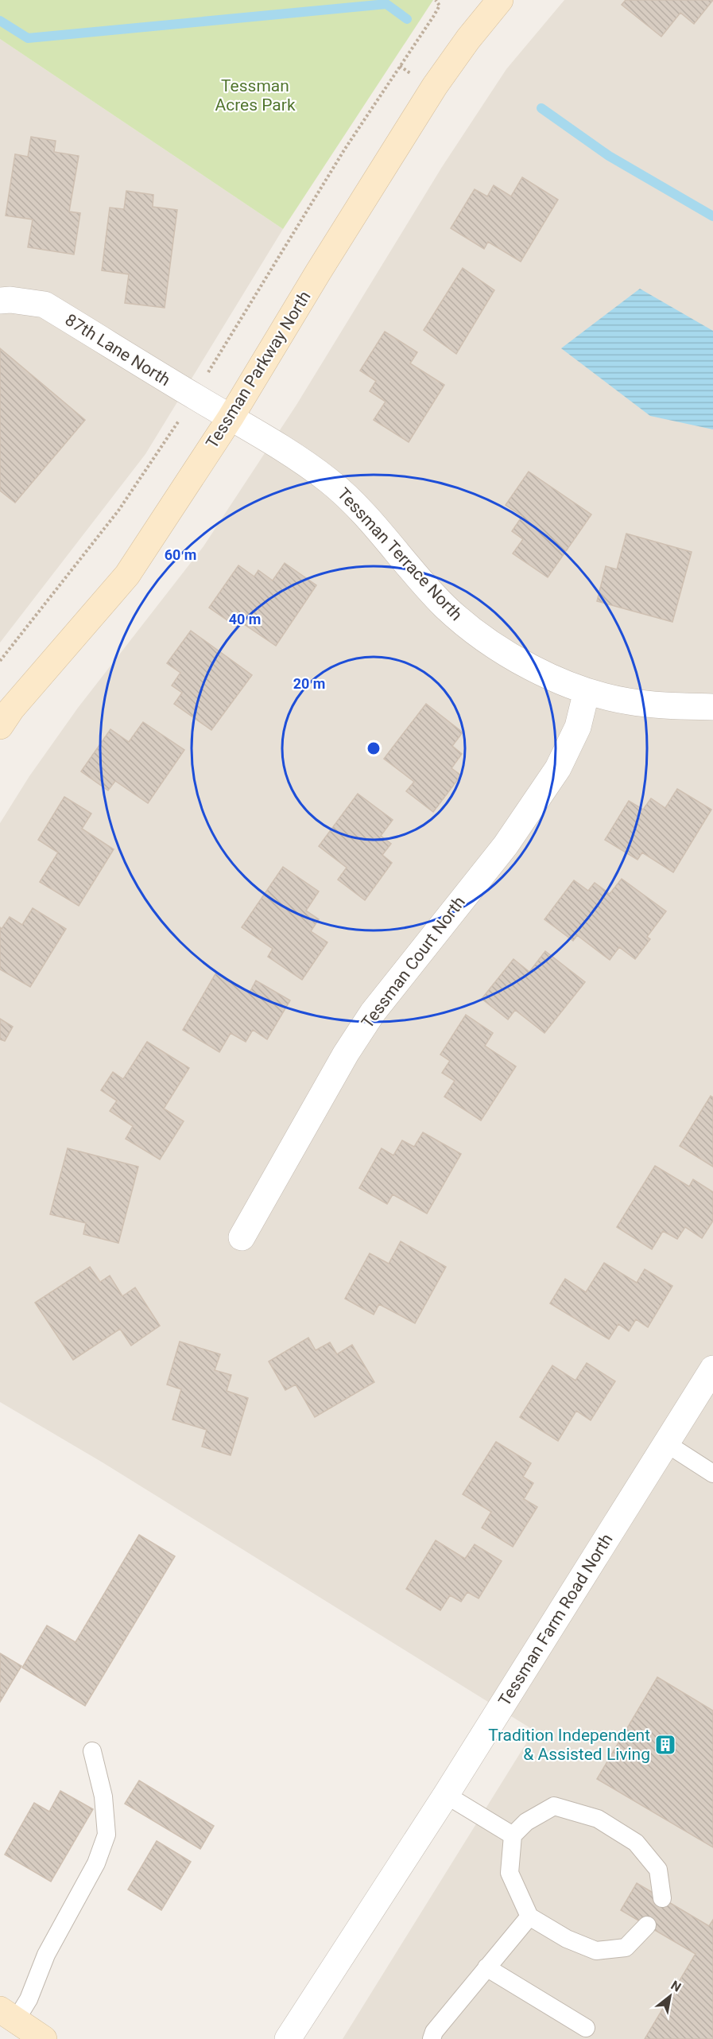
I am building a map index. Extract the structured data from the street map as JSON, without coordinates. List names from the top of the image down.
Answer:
{
  "streets": {
    "street": [
      "87th Lane North",
      "Tessman Parkway North",
      "Tessman Terrace North",
      "Tessman Court North",
      "Tessman Farm Road North"
    ]
  },
  "crossings": [
    ["87th Lane North", "Tessman Parkway North"],
    ["87th Lane North", "Tessman Terrace North"],
    ["Tessman Parkway North", "Tessman Terrace North"],
    ["Tessman Terrace North", "Tessman Court North"]
  ],
  "parks": ["Tessman Acres Park"],
  "places": {
    "building": ["Tradition Independent & Assisted Living"]
  },
  "north": "top right",
  "rings": ["60 m", "40 m", "20 m"]
}
